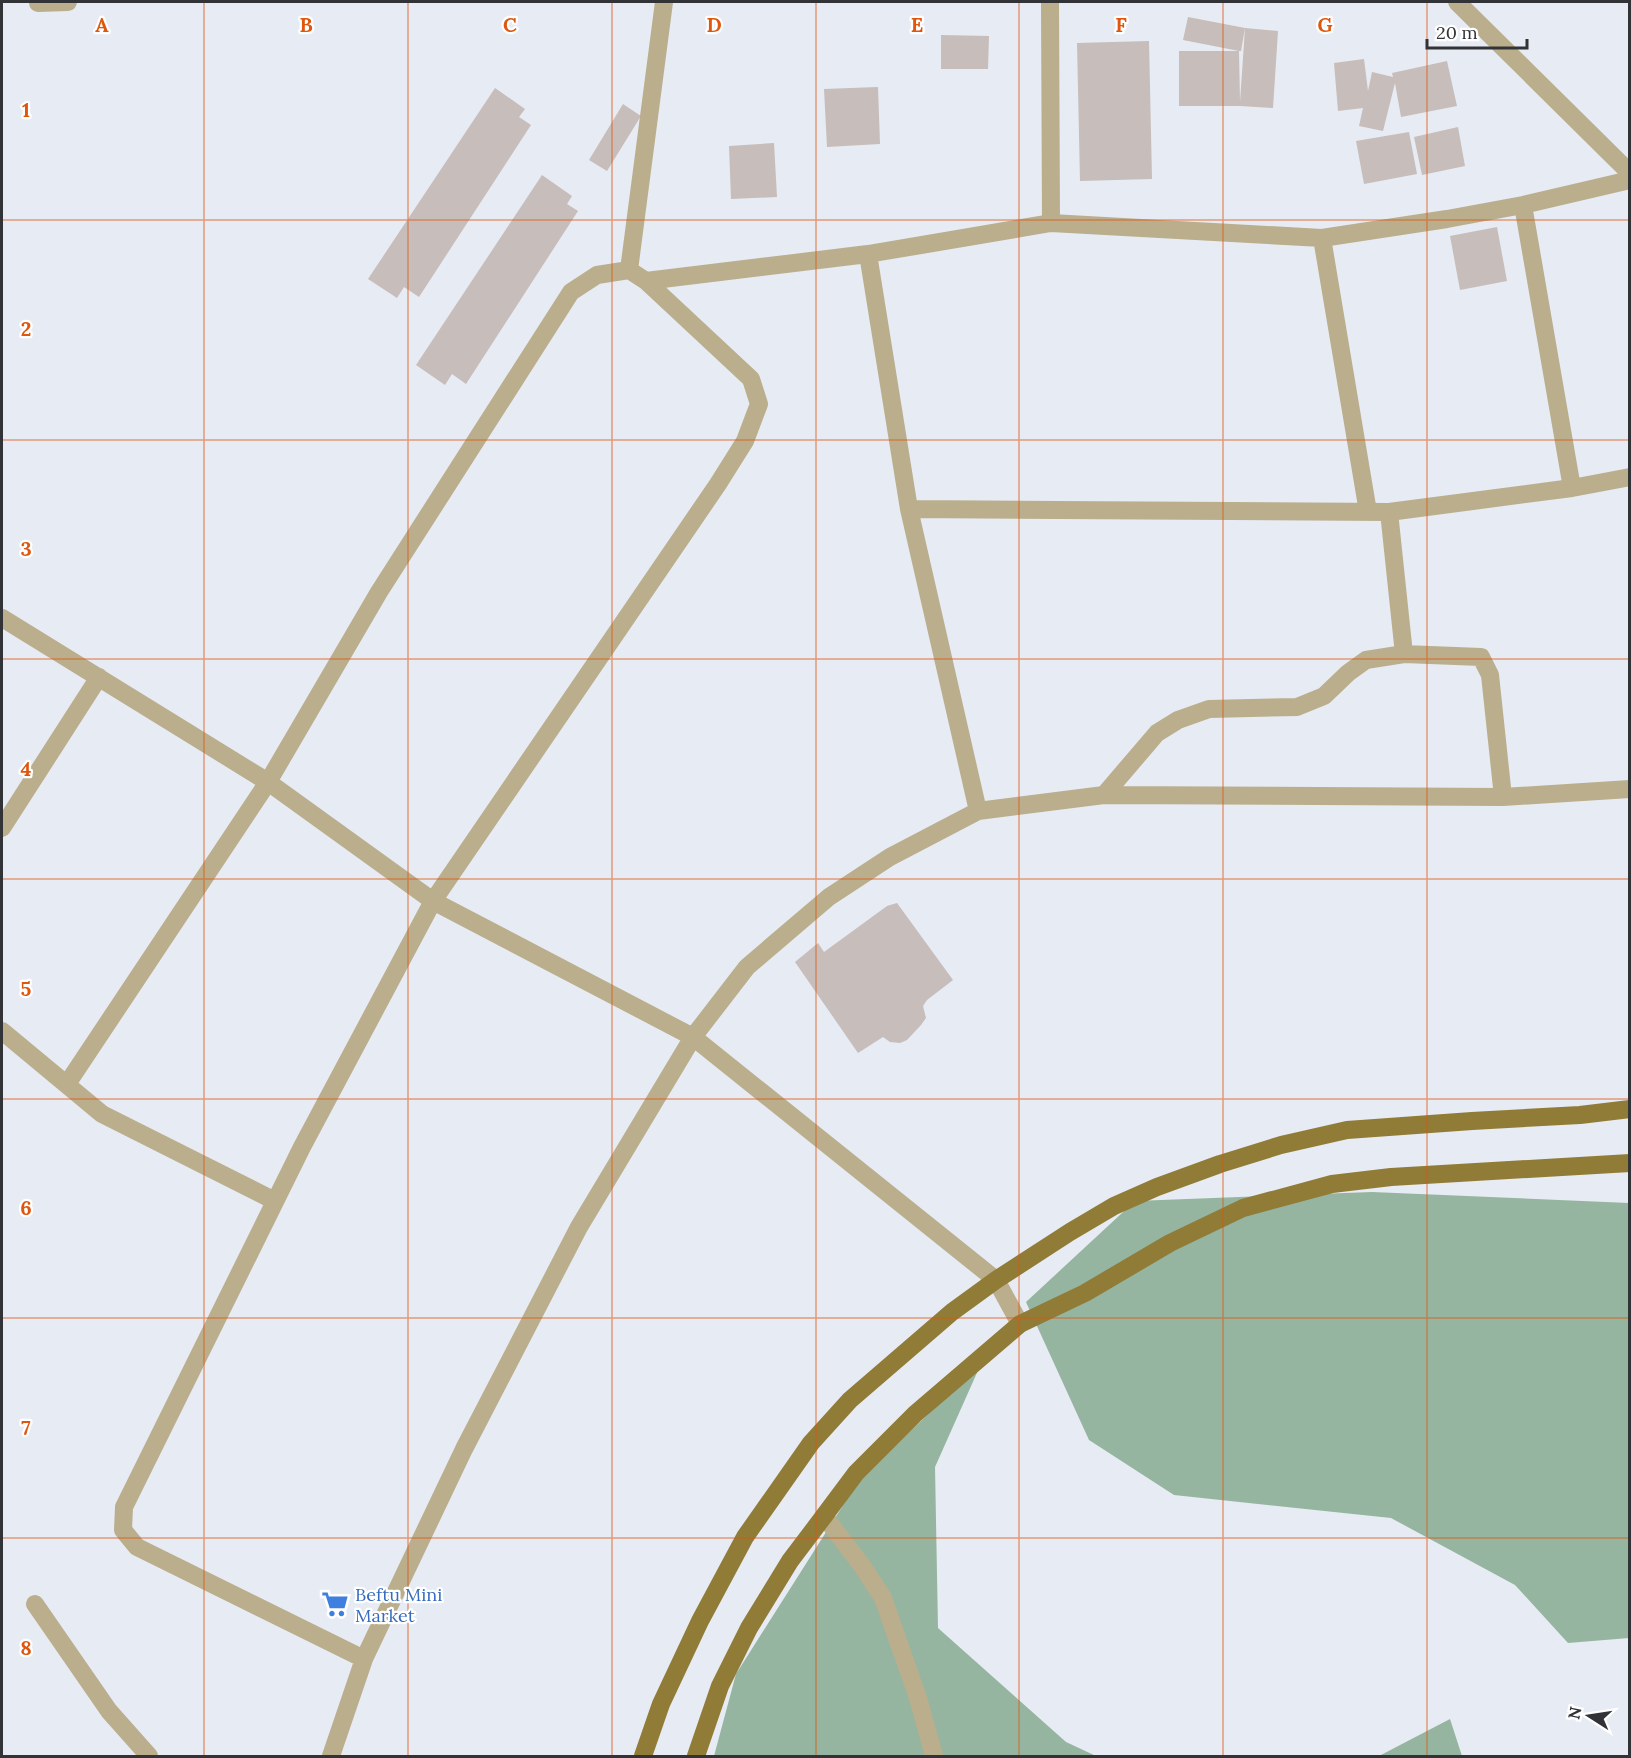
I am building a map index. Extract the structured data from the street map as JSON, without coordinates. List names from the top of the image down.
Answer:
{
  "places": {
    "supermarket": ["Beftu Mini Market"]
  },
  "scale_bar": "20 m",
  "north": "left",
  "grid": {
    "columns": [
      "A",
      "B",
      "C",
      "D",
      "E",
      "F",
      "G"
    ],
    "rows": [
      "1",
      "2",
      "3",
      "4",
      "5",
      "6",
      "7",
      "8"
    ]
  }
}
